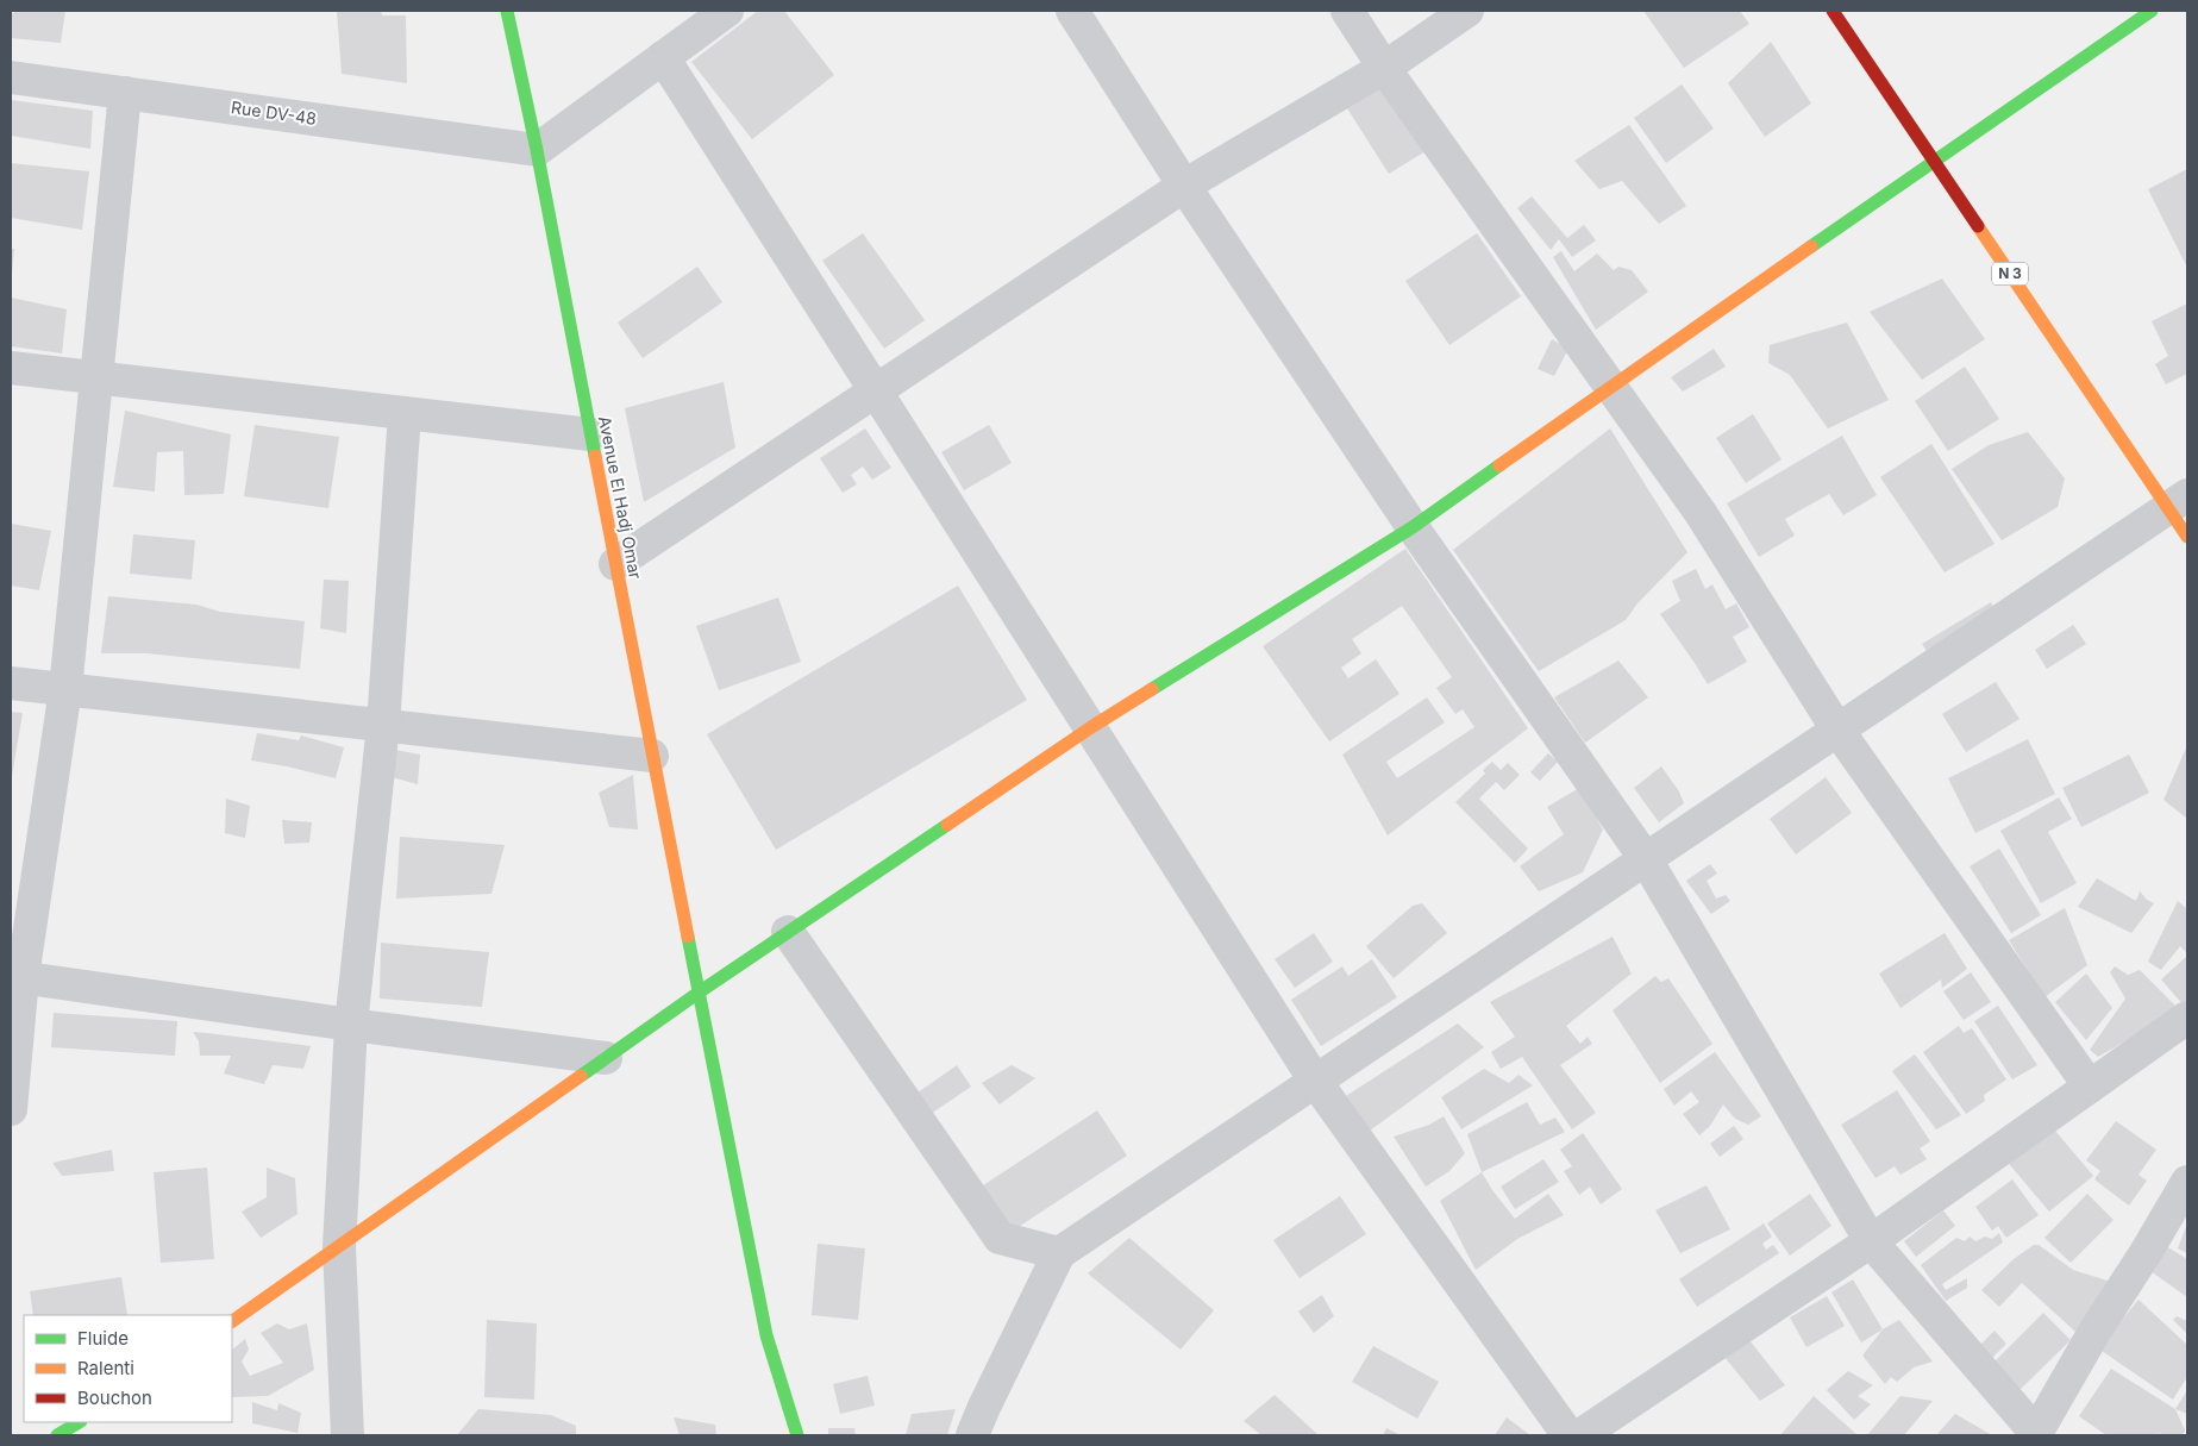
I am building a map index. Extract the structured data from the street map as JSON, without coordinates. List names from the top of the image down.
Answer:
{
  "streets": {
    "street": ["Rue DV-48", "N 3", "Avenue El Hadj Omar"]
  },
  "crossings": [
    ["Rue DV-48", "Avenue El Hadj Omar"]
  ],
  "legend": ["Fluide", "Ralenti", "Bouchon"]
}
